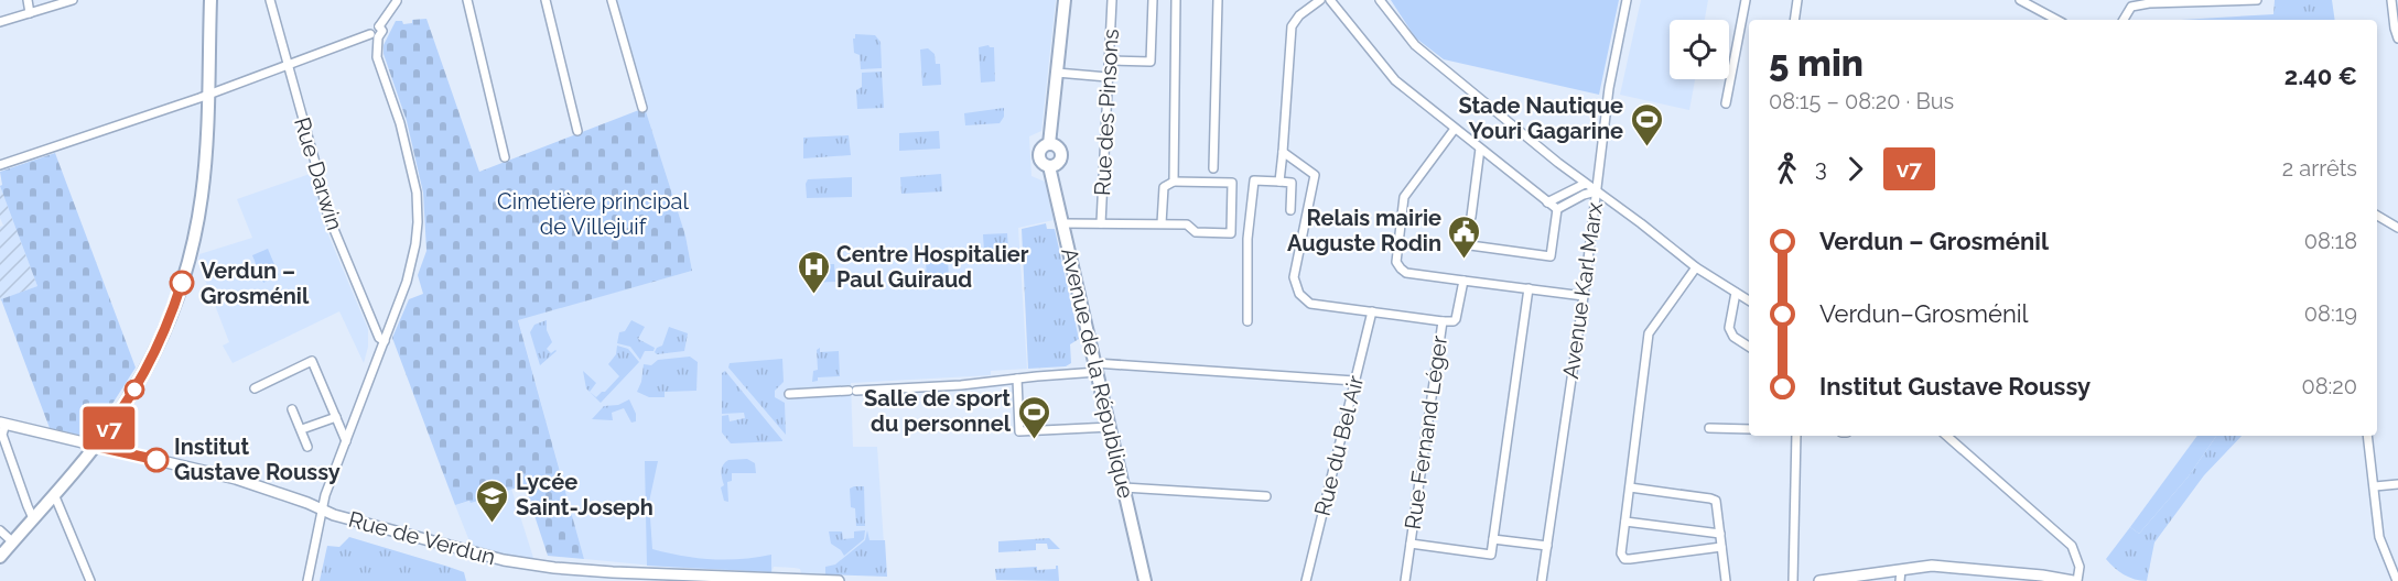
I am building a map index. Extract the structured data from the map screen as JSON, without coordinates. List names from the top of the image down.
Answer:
{
  "streets": {
    "main road": ["Avenue de la République"],
    "street": [
      "Rue des Pinsons",
      "Rue Darwin",
      "Avenue Karl Marx",
      "Rue Fernand Léger",
      "Rue du Bel Air",
      "Rue de Verdun"
    ]
  },
  "crossings": [
    ["Rue Fernand Léger", "Rue du Bel Air"]
  ],
  "parks": ["Cimetière principal de Villejuif"],
  "places": {
    "sports": ["Stade Nautique Youri Gagarine", "Salle de sport du personnel"],
    "public building": ["Relais mairie Auguste Rodin"],
    "other": ["Verdun – Grosménil", "Institut Gustave Roussy"],
    "hospital": ["Centre Hospitalier Paul Guiraud"],
    "school or university": ["Lycée Saint-Joseph"]
  },
  "lines": ["bus line v7"],
  "page": {
    "on_map": "v7",
    "heading": ["5 min", "08:15 – 08:20 · Bus", "2.40 €"],
    "legs": ["3", "v7", "2 arrêts"],
    "list": [
      {
        "name": "Verdun – Grosménil",
        "value": "08:18"
      },
      {
        "name": "Verdun–Grosménil",
        "value": "08:19"
      },
      {
        "name": "Institut Gustave Roussy",
        "value": "08:20"
      }
    ]
  }
}
